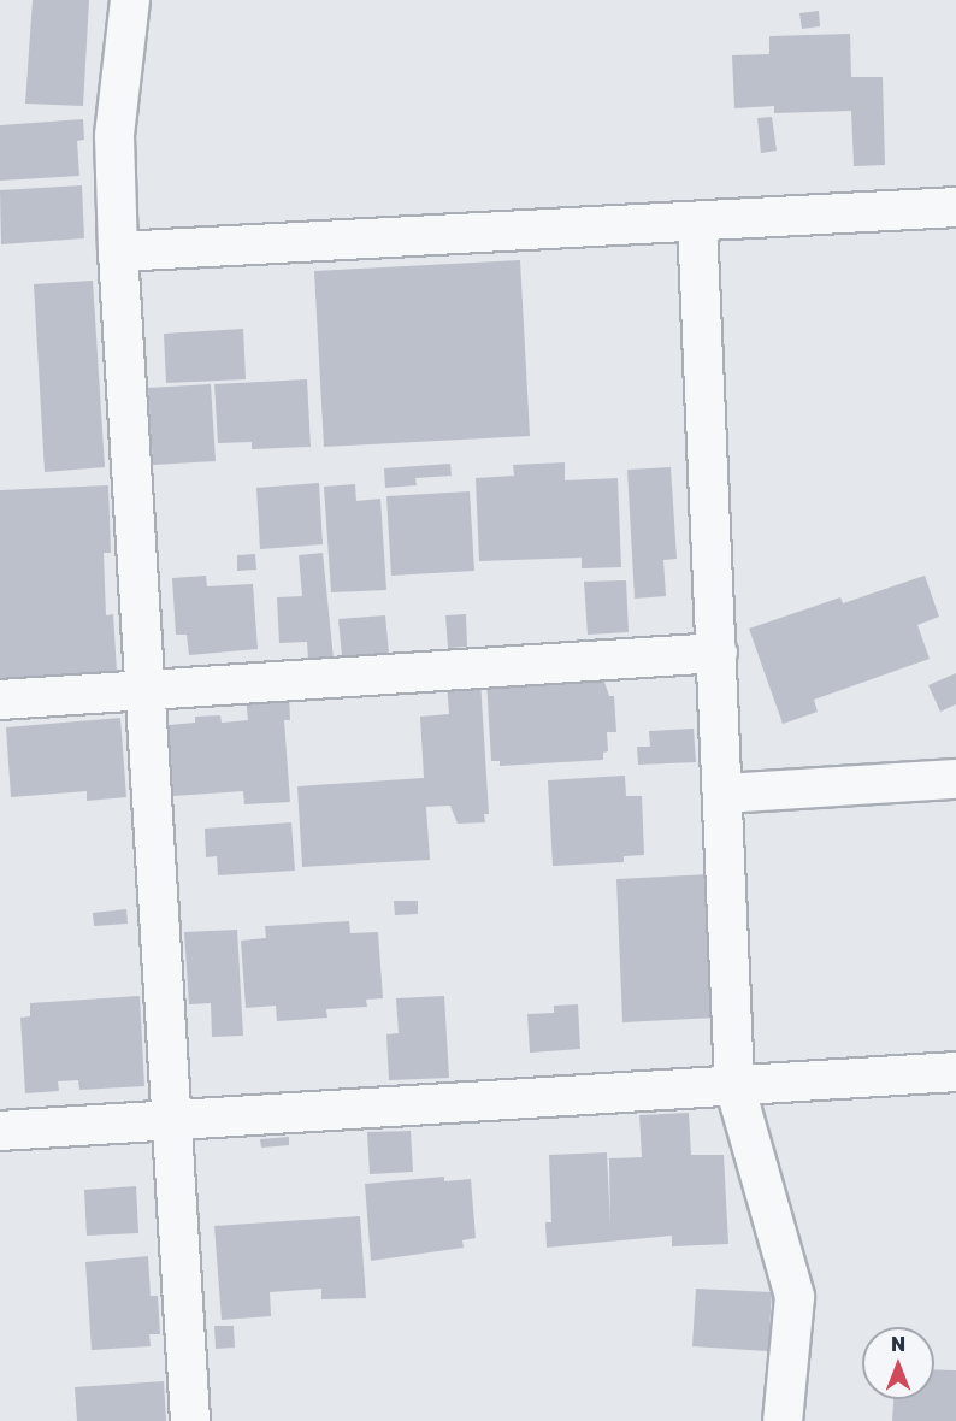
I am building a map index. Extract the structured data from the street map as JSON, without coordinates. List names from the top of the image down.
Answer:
{
  "north": "top"
}
